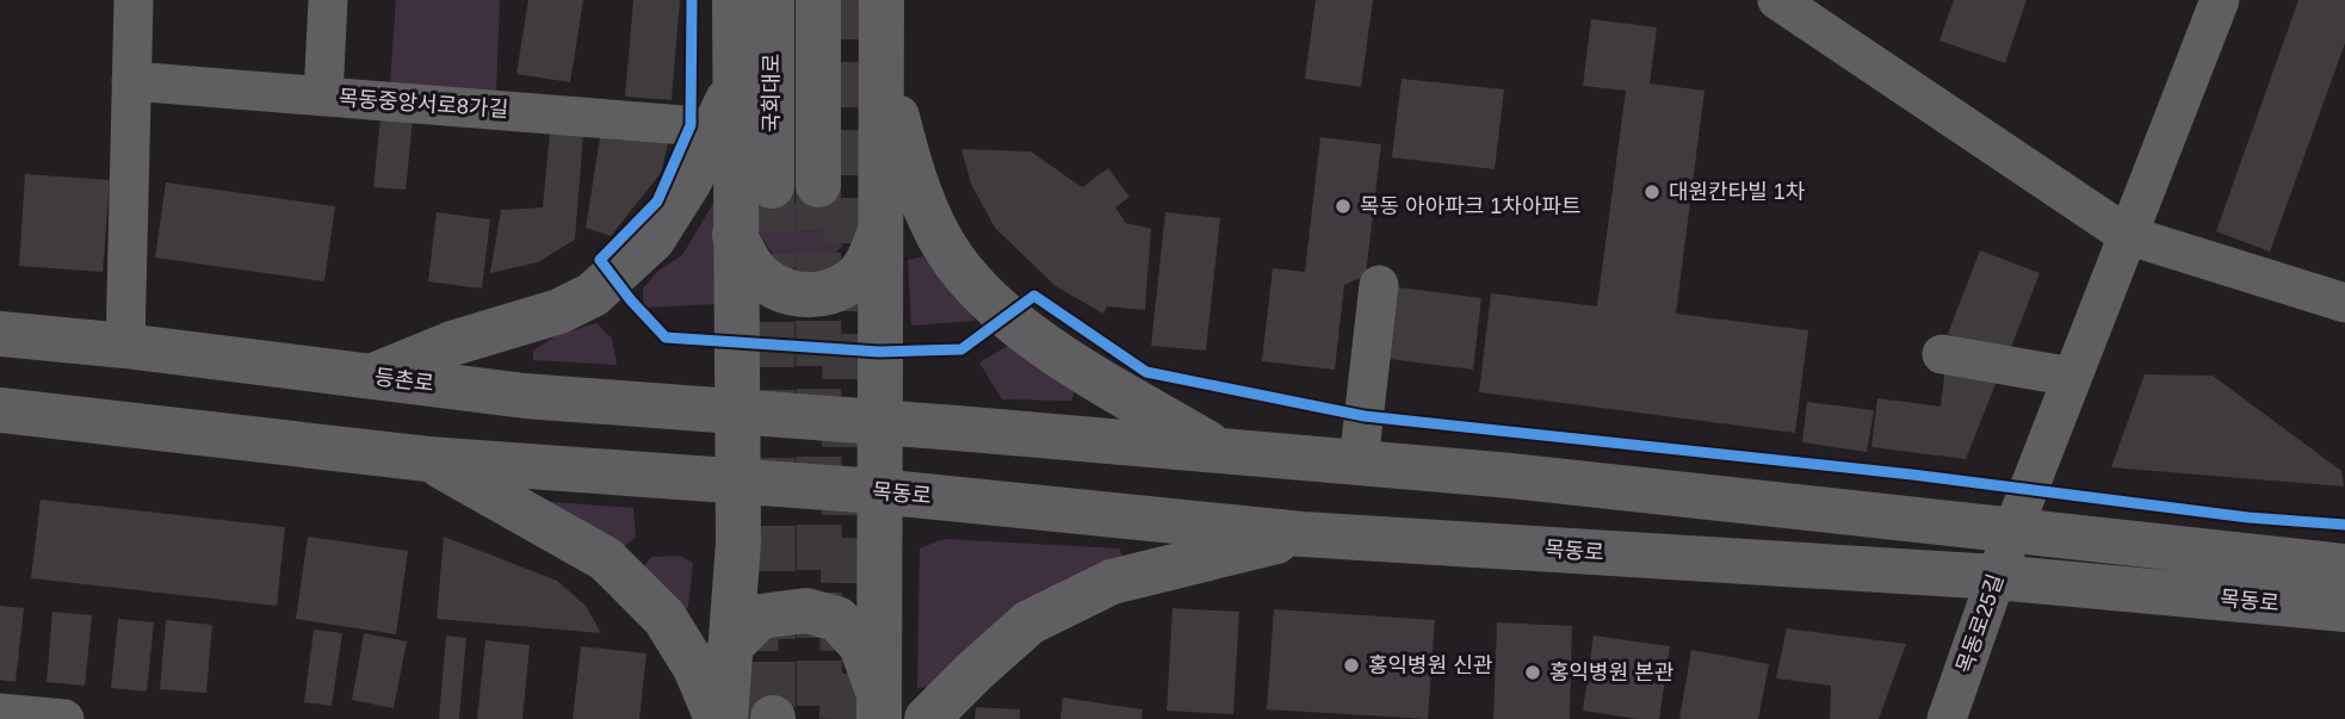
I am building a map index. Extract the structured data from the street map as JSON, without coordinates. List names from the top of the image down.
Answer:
{
  "streets": {
    "main road": ["국회대로", "등촌로", "목동로"],
    "street": ["목동중앙서로8가길", "목동로25길"]
  },
  "crossings": [
    ["목동로", "목동로25길"]
  ],
  "places": [
    "대원칸타빌 1차",
    "목동 아아파크 1차아파트",
    "홍익병원 신관",
    "홍익병원 본관"
  ]
}
